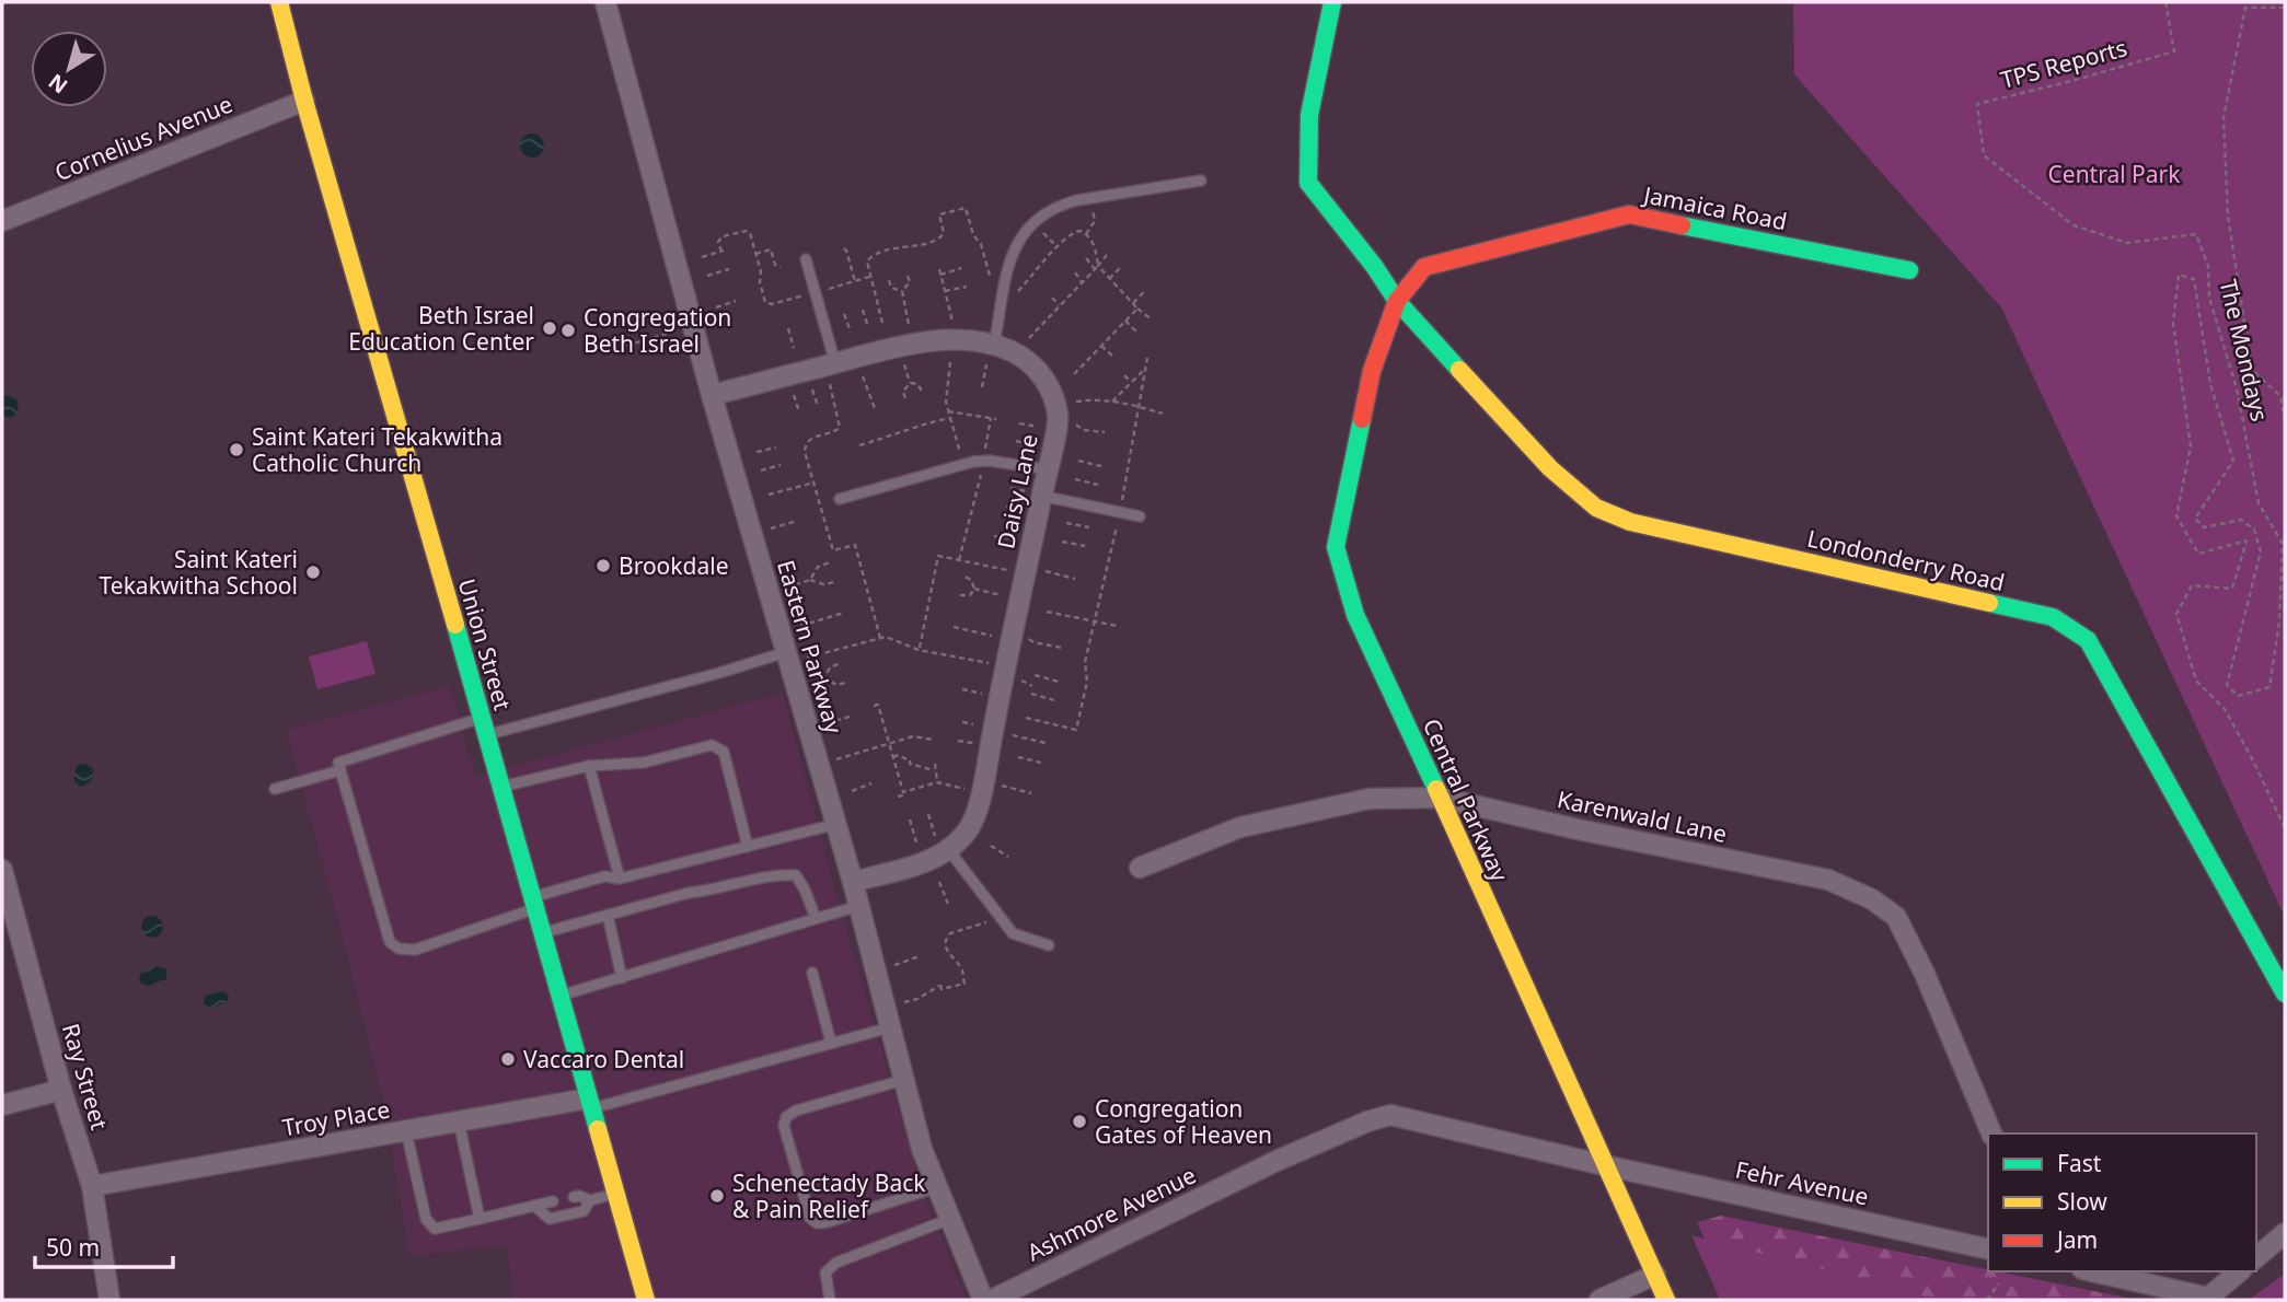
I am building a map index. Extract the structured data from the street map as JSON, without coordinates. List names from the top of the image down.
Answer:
{
  "streets": {
    "street": [
      "Cornelius Avenue",
      "Jamaica Road",
      "Daisy Lane",
      "Londonderry Road",
      "Union Street",
      "Eastern Parkway",
      "Central Parkway",
      "Karenwald Lane",
      "Ray Street",
      "Troy Place",
      "Fehr Avenue",
      "Ashmore Avenue"
    ],
    "path": ["TPS Reports", "The Mondays"]
  },
  "crossings": [
    ["TPS Reports", "The Mondays"],
    ["Cornelius Avenue", "Union Street"],
    ["Jamaica Road", "Londonderry Road"],
    ["Jamaica Road", "Central Parkway"],
    ["Daisy Lane", "Eastern Parkway"],
    ["Londonderry Road", "Central Parkway"],
    ["Union Street", "Troy Place"],
    ["Central Parkway", "Karenwald Lane"],
    ["Central Parkway", "Fehr Avenue"],
    ["Central Parkway", "Ashmore Avenue"],
    ["Ray Street", "Troy Place"],
    ["Fehr Avenue", "Ashmore Avenue"]
  ],
  "parks": ["Central Park"],
  "places": [
    "Beth Israel Education Center",
    "Congregation Beth Israel",
    "Saint Kateri Tekakwitha Catholic Church",
    "Brookdale",
    "Saint Kateri Tekakwitha School",
    "Vaccaro Dental",
    "Congregation Gates of Heaven",
    "Schenectady Back & Pain Relief"
  ],
  "legend": ["Fast", "Slow", "Jam"],
  "scale_bar": "50 m",
  "north": "bottom left"
}
